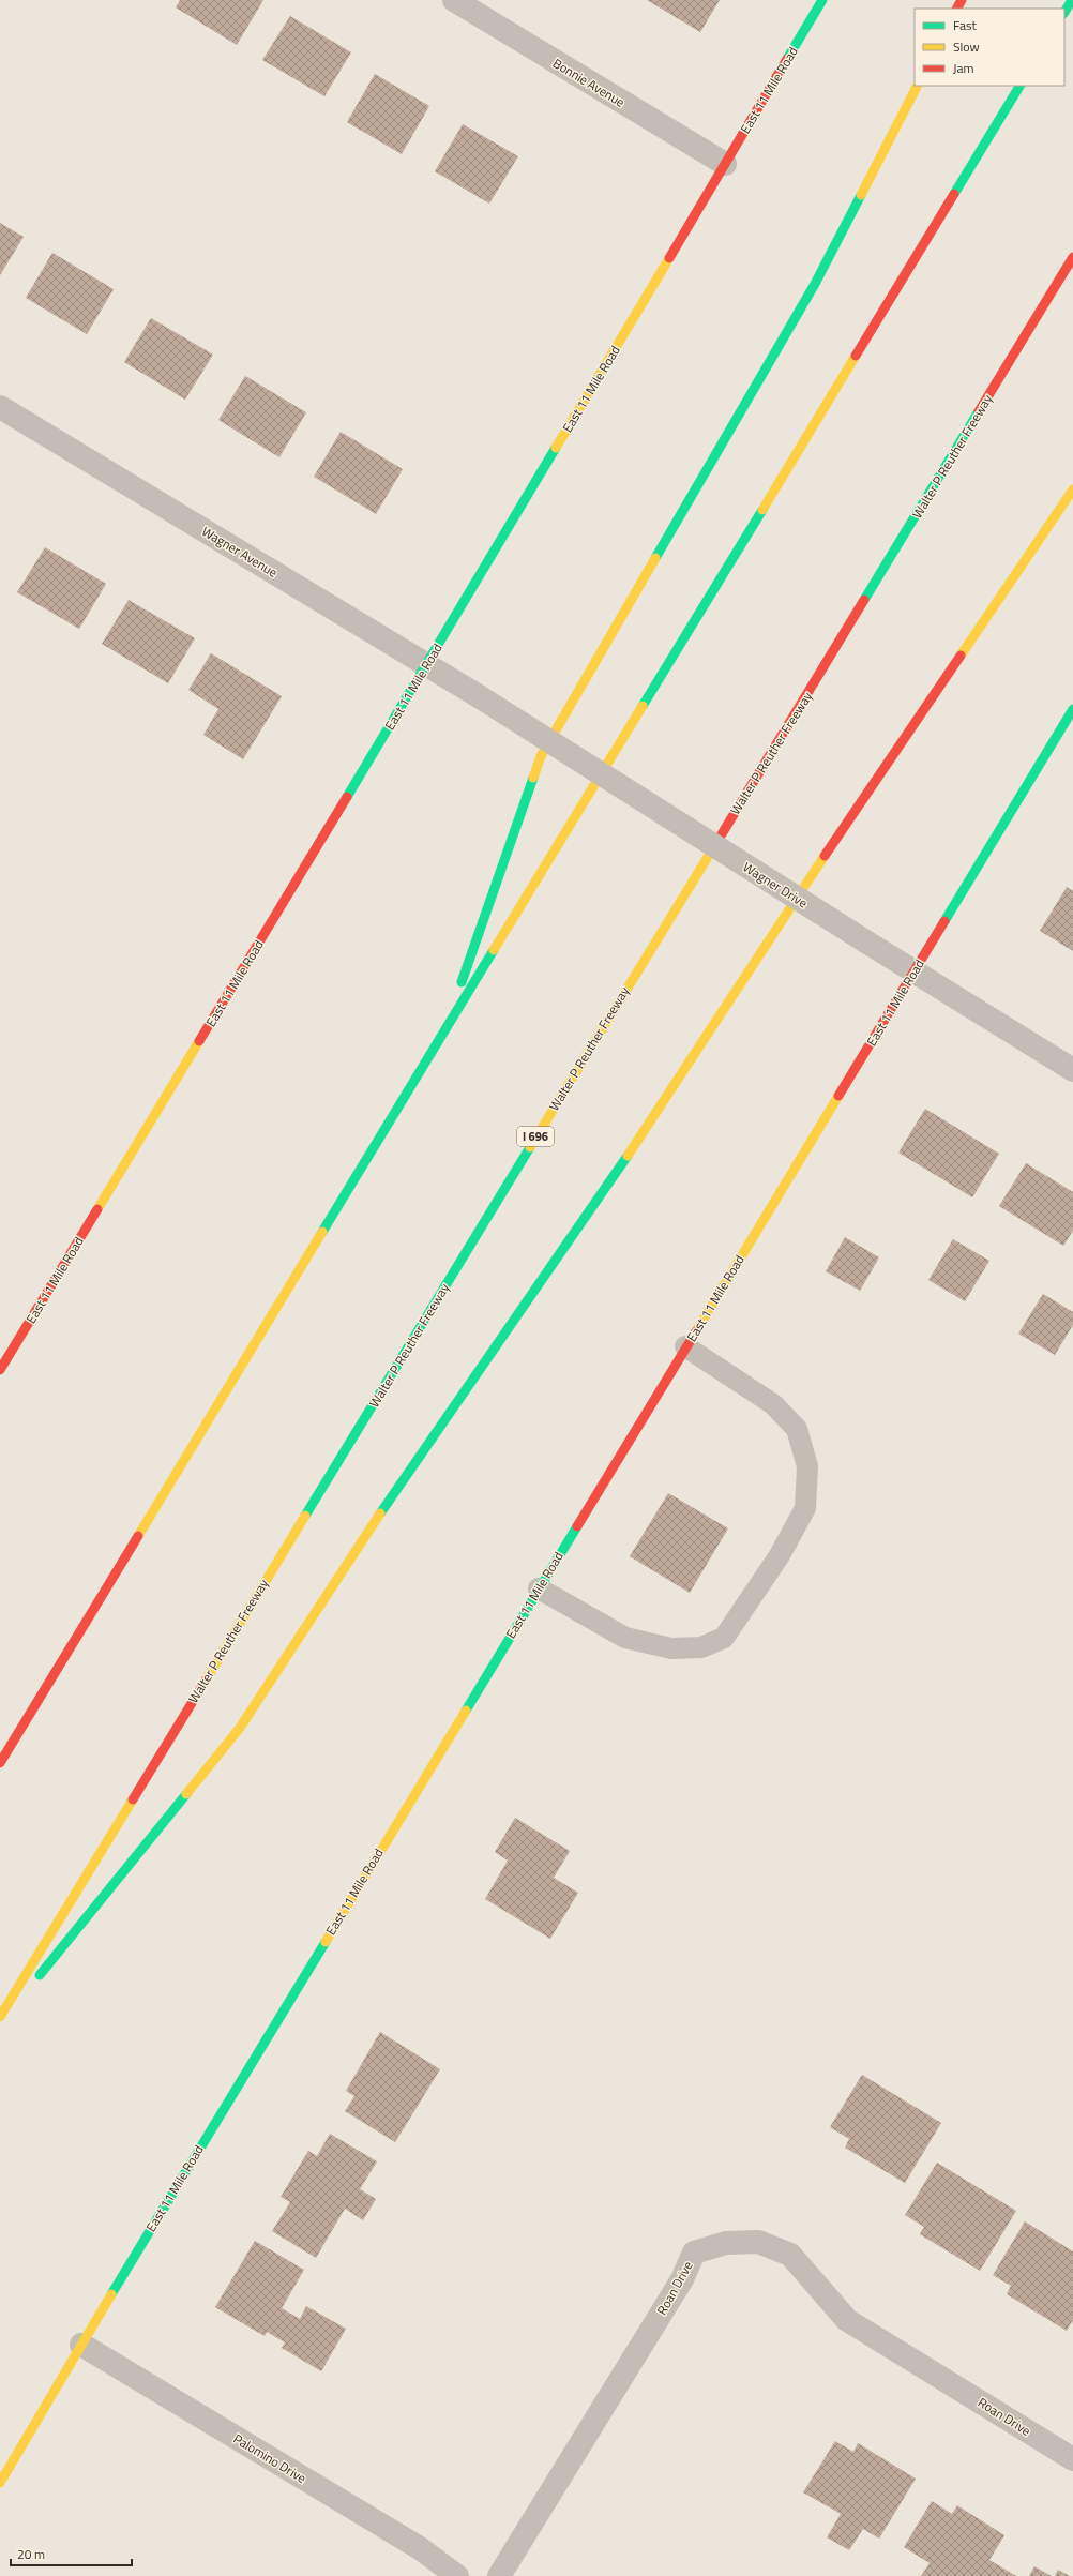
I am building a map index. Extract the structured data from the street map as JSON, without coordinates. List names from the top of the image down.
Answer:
{
  "streets": {
    "main road": ["East 11 Mile Road", "Walter P Reuther Freeway", "I 696"],
    "street": [
      "Bonnie Avenue",
      "Wagner Avenue",
      "Wagner Drive",
      "Roan Drive",
      "Palomino Drive"
    ]
  },
  "crossings": [
    ["Bonnie Avenue", "East 11 Mile Road"],
    ["East 11 Mile Road", "Wagner Avenue"],
    ["East 11 Mile Road", "Wagner Drive"],
    ["East 11 Mile Road", "Palomino Drive"],
    ["Wagner Avenue", "Wagner Drive"]
  ],
  "legend": ["Fast", "Slow", "Jam"],
  "scale_bar": "20 m"
}
